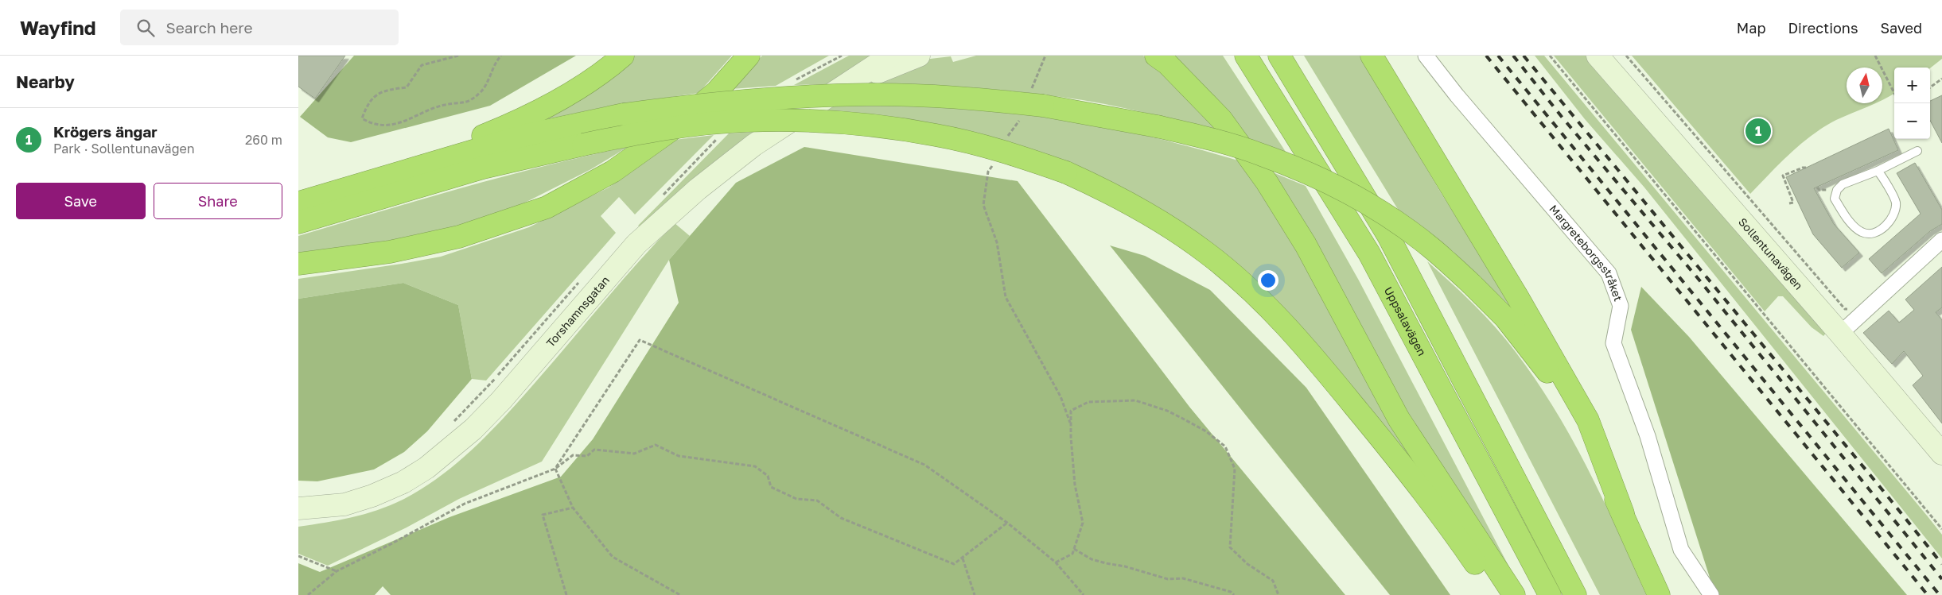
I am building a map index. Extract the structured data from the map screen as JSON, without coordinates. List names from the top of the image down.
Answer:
{
  "streets": {
    "highway": ["Uppsalavägen"],
    "street": ["Margreteborgsstråket", "Sollentunavägen", "Torshamnsgatan"]
  },
  "north": "top",
  "page": {
    "header": "Wayfind",
    "search": "Search here",
    "nav": ["Map", "Directions", "Saved"],
    "heading": "Nearby",
    "map_buttons": ["+", "−"],
    "list": [
      {
        "mark": "1",
        "name": "Krögers ängar",
        "note": "Park · Sollentunavägen",
        "value": "260 m"
      }
    ],
    "pins": "1",
    "buttons": ["Save", "Share"]
  }
}
